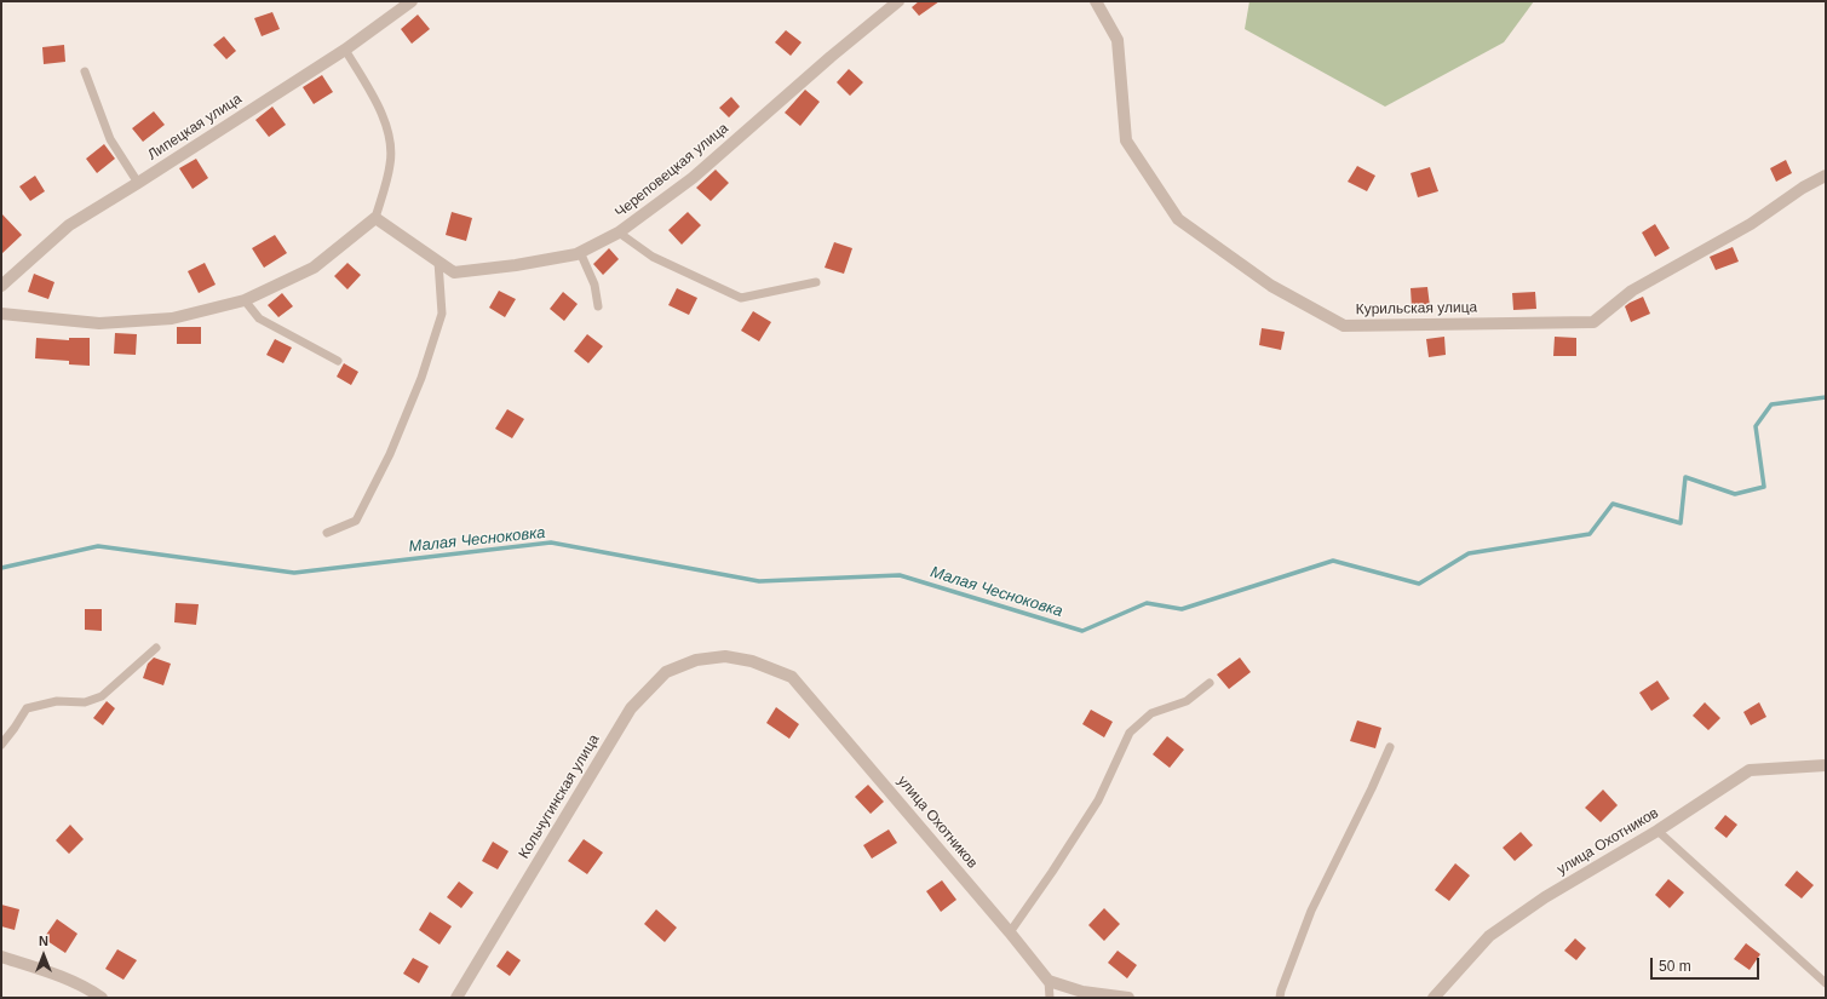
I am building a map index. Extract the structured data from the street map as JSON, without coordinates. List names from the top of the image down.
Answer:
{
  "streets": {
    "street": [
      "Липецкая улица",
      "Череповецкая улица",
      "Курильская улица",
      "Кольчугинская улица",
      "улица Охотников"
    ]
  },
  "crossings": [
    ["Кольчугинская улица", "улица Охотников"]
  ],
  "water": ["Малая Чесноковка"],
  "scale_bar": "50 m",
  "north": "top"
}
